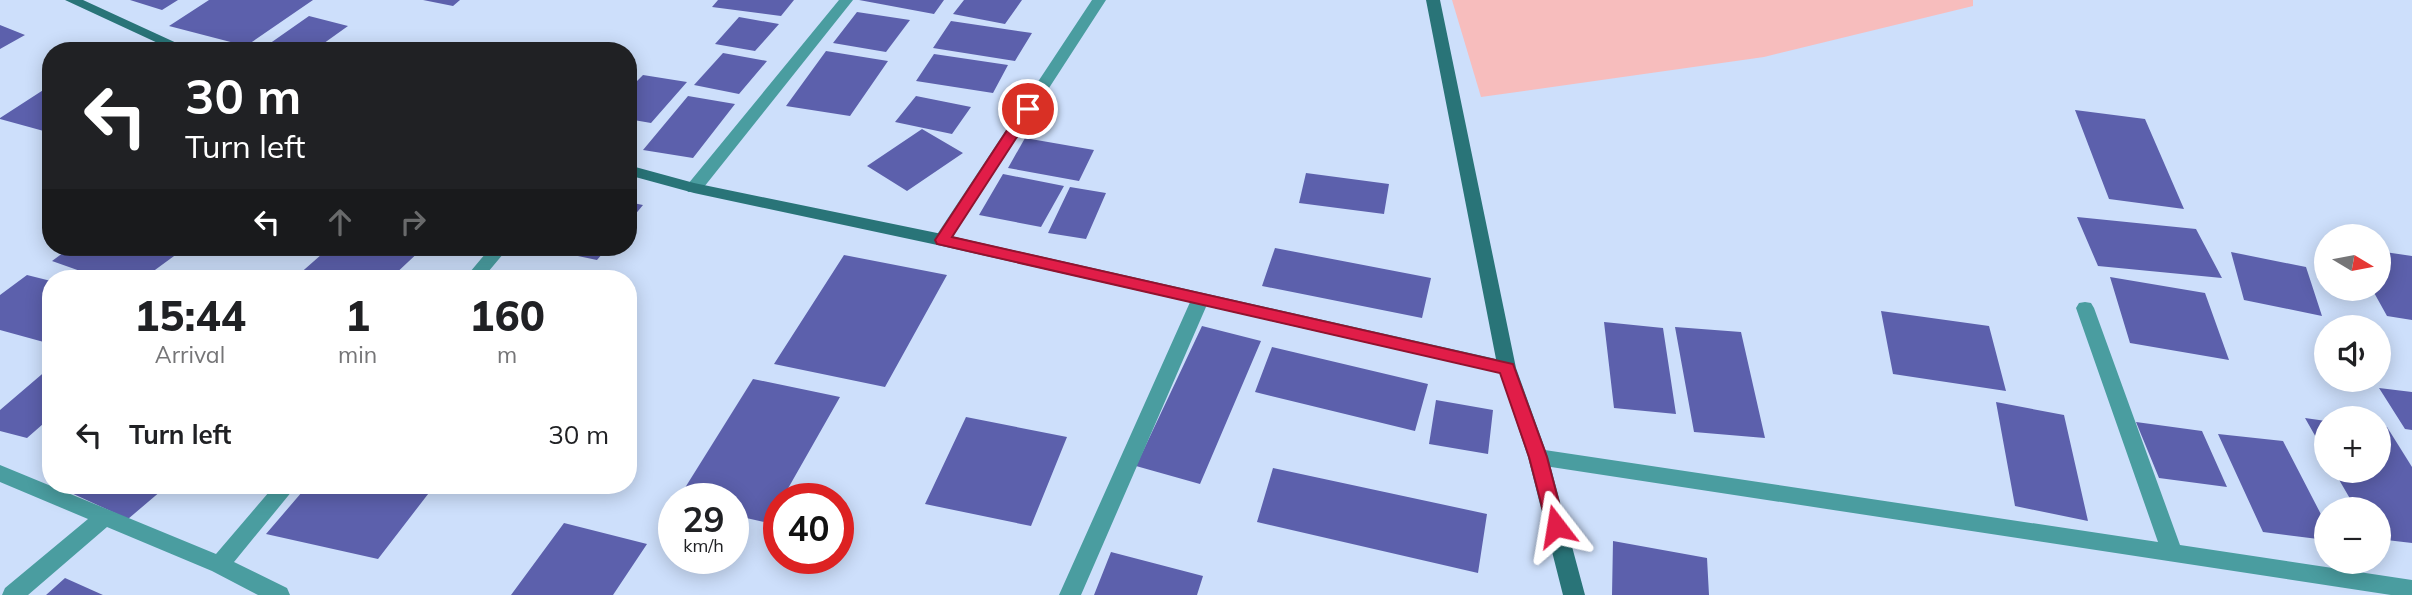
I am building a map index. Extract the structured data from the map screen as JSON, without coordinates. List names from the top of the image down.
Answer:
{
  "north": "right",
  "page": {
    "turn": ["30 m", "Turn left"],
    "map_buttons": ["+", "−"],
    "eta": [
      "15:44",
      "Arrival",
      "1",
      "min",
      "160",
      "m"
    ],
    "list": [
      {
        "name": "Turn left",
        "value": "30 m"
      }
    ],
    "speed": "29 km/h",
    "limit": "40"
  }
}
